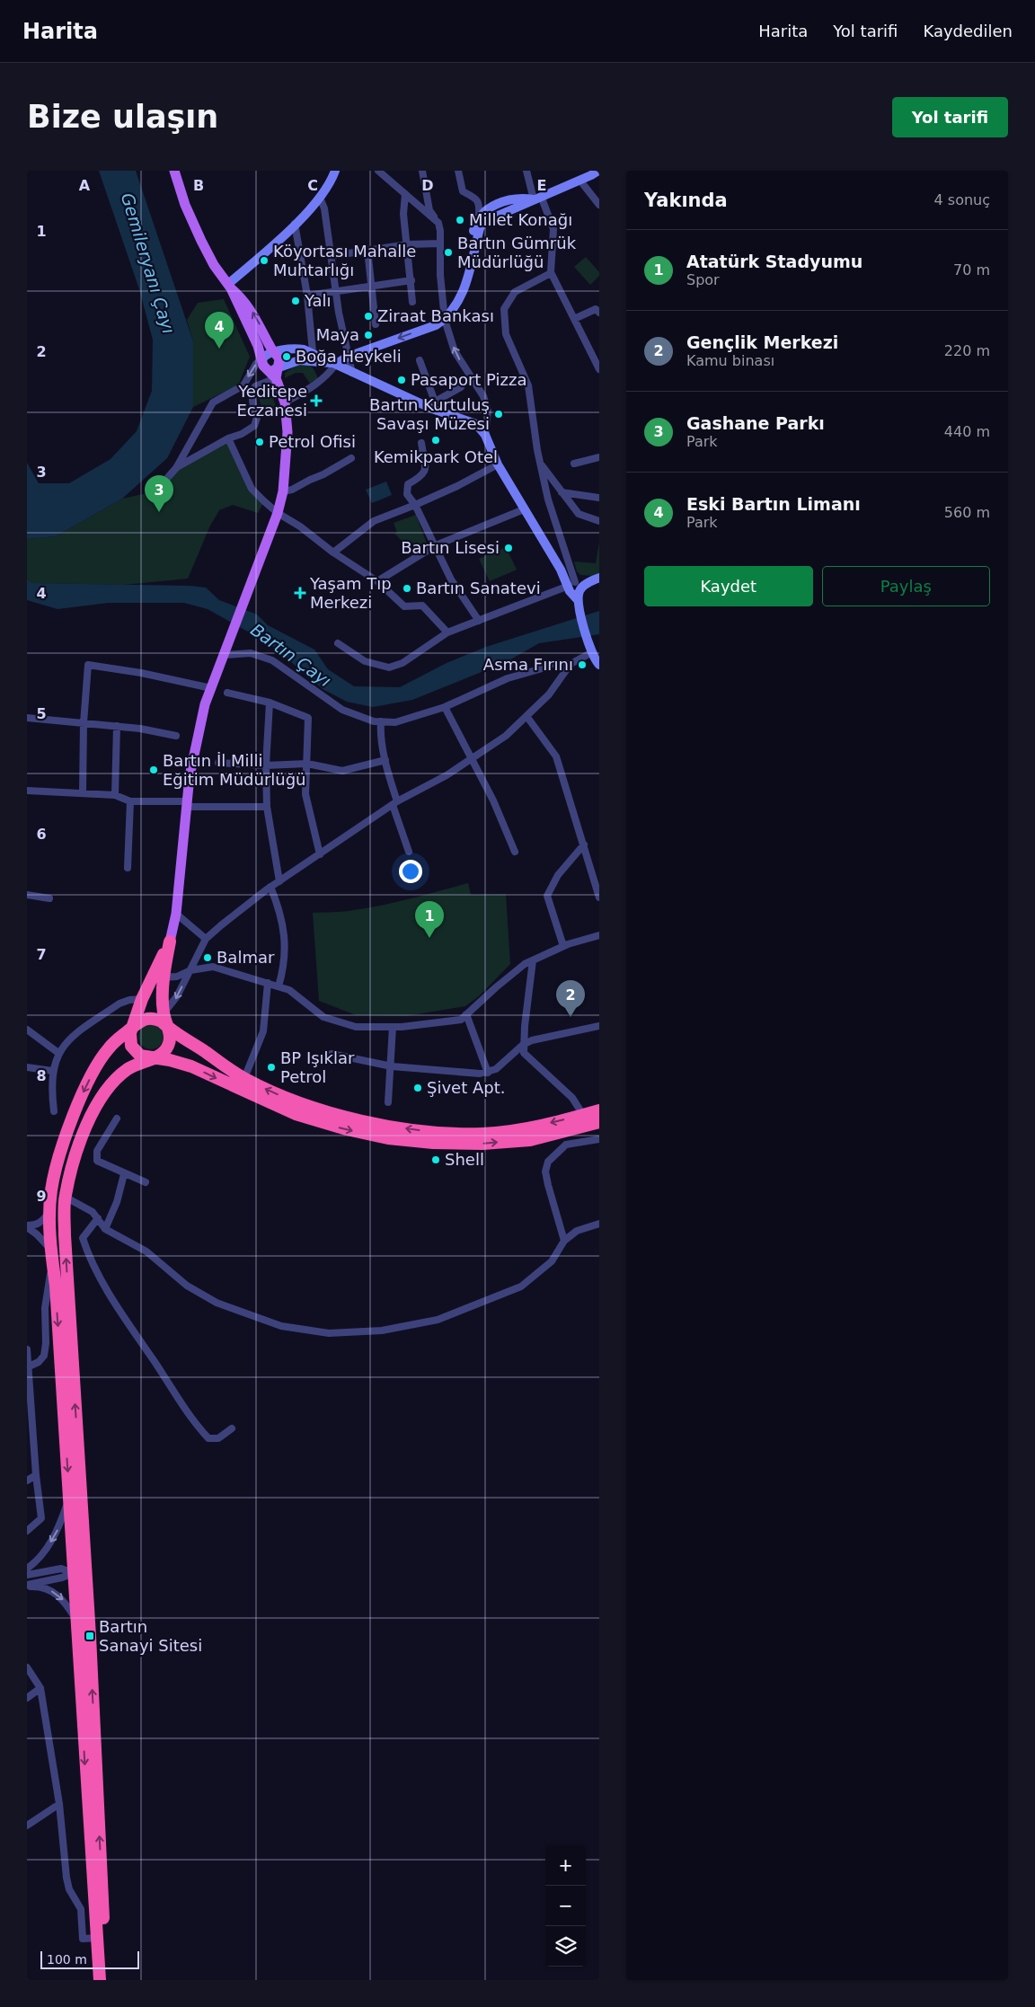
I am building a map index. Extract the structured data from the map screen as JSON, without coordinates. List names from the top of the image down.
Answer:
{
  "water": ["Gemileryanı Çayı", "Bartın Çayı"],
  "places": {
    "other": [
      "Millet Konağı",
      "Bartın Gümrük Müdürlüğü",
      "Köyortası Mahalle Muhtarlığı",
      "Yalı",
      "Ziraat Bankası",
      "Maya",
      "Boğa Heykeli",
      "Pasaport Pizza",
      "Bartın Kurtuluş Savaşı Müzesi",
      "Kemikpark Otel",
      "Petrol Ofisi",
      "Bartın Lisesi",
      "Bartın Sanatevi",
      "Asma Fırını",
      "Bartın İl Milli Eğitim Müdürlüğü",
      "Balmar",
      "BP Işıklar Petrol",
      "Şivet Apt.",
      "Shell"
    ],
    "health": ["Yeditepe Eczanesi", "Yaşam Tıp Merkezi"],
    "transit": ["Bartın Sanayi Sitesi"]
  },
  "scale_bar": "100 m",
  "page": {
    "header": "Harita",
    "nav": ["Harita", "Yol tarifi", "Kaydedilen"],
    "buttons": [
      "Yol tarifi",
      ["Kaydet", "Paylaş"]
    ],
    "title": "Bize ulaşın",
    "heading": ["Yakında", "4 sonuç"],
    "list": [
      {
        "mark": "1",
        "name": "Atatürk Stadyumu",
        "note": "Spor",
        "value": "70 m"
      },
      {
        "mark": "2",
        "name": "Gençlik Merkezi",
        "note": "Kamu binası",
        "value": "220 m"
      },
      {
        "mark": "3",
        "name": "Gashane Parkı",
        "note": "Park",
        "value": "440 m"
      },
      {
        "mark": "4",
        "name": "Eski Bartın Limanı",
        "note": "Park",
        "value": "560 m"
      }
    ],
    "pins": [
      "4",
      "3",
      "1",
      "2"
    ],
    "map_buttons": ["+", "−"],
    "scale": "100 m"
  },
  "grid": {
    "columns": [
      "A",
      "B",
      "C",
      "D",
      "E"
    ],
    "rows": [
      "1",
      "2",
      "3",
      "4",
      "5",
      "6",
      "7",
      "8",
      "9"
    ]
  }
}
